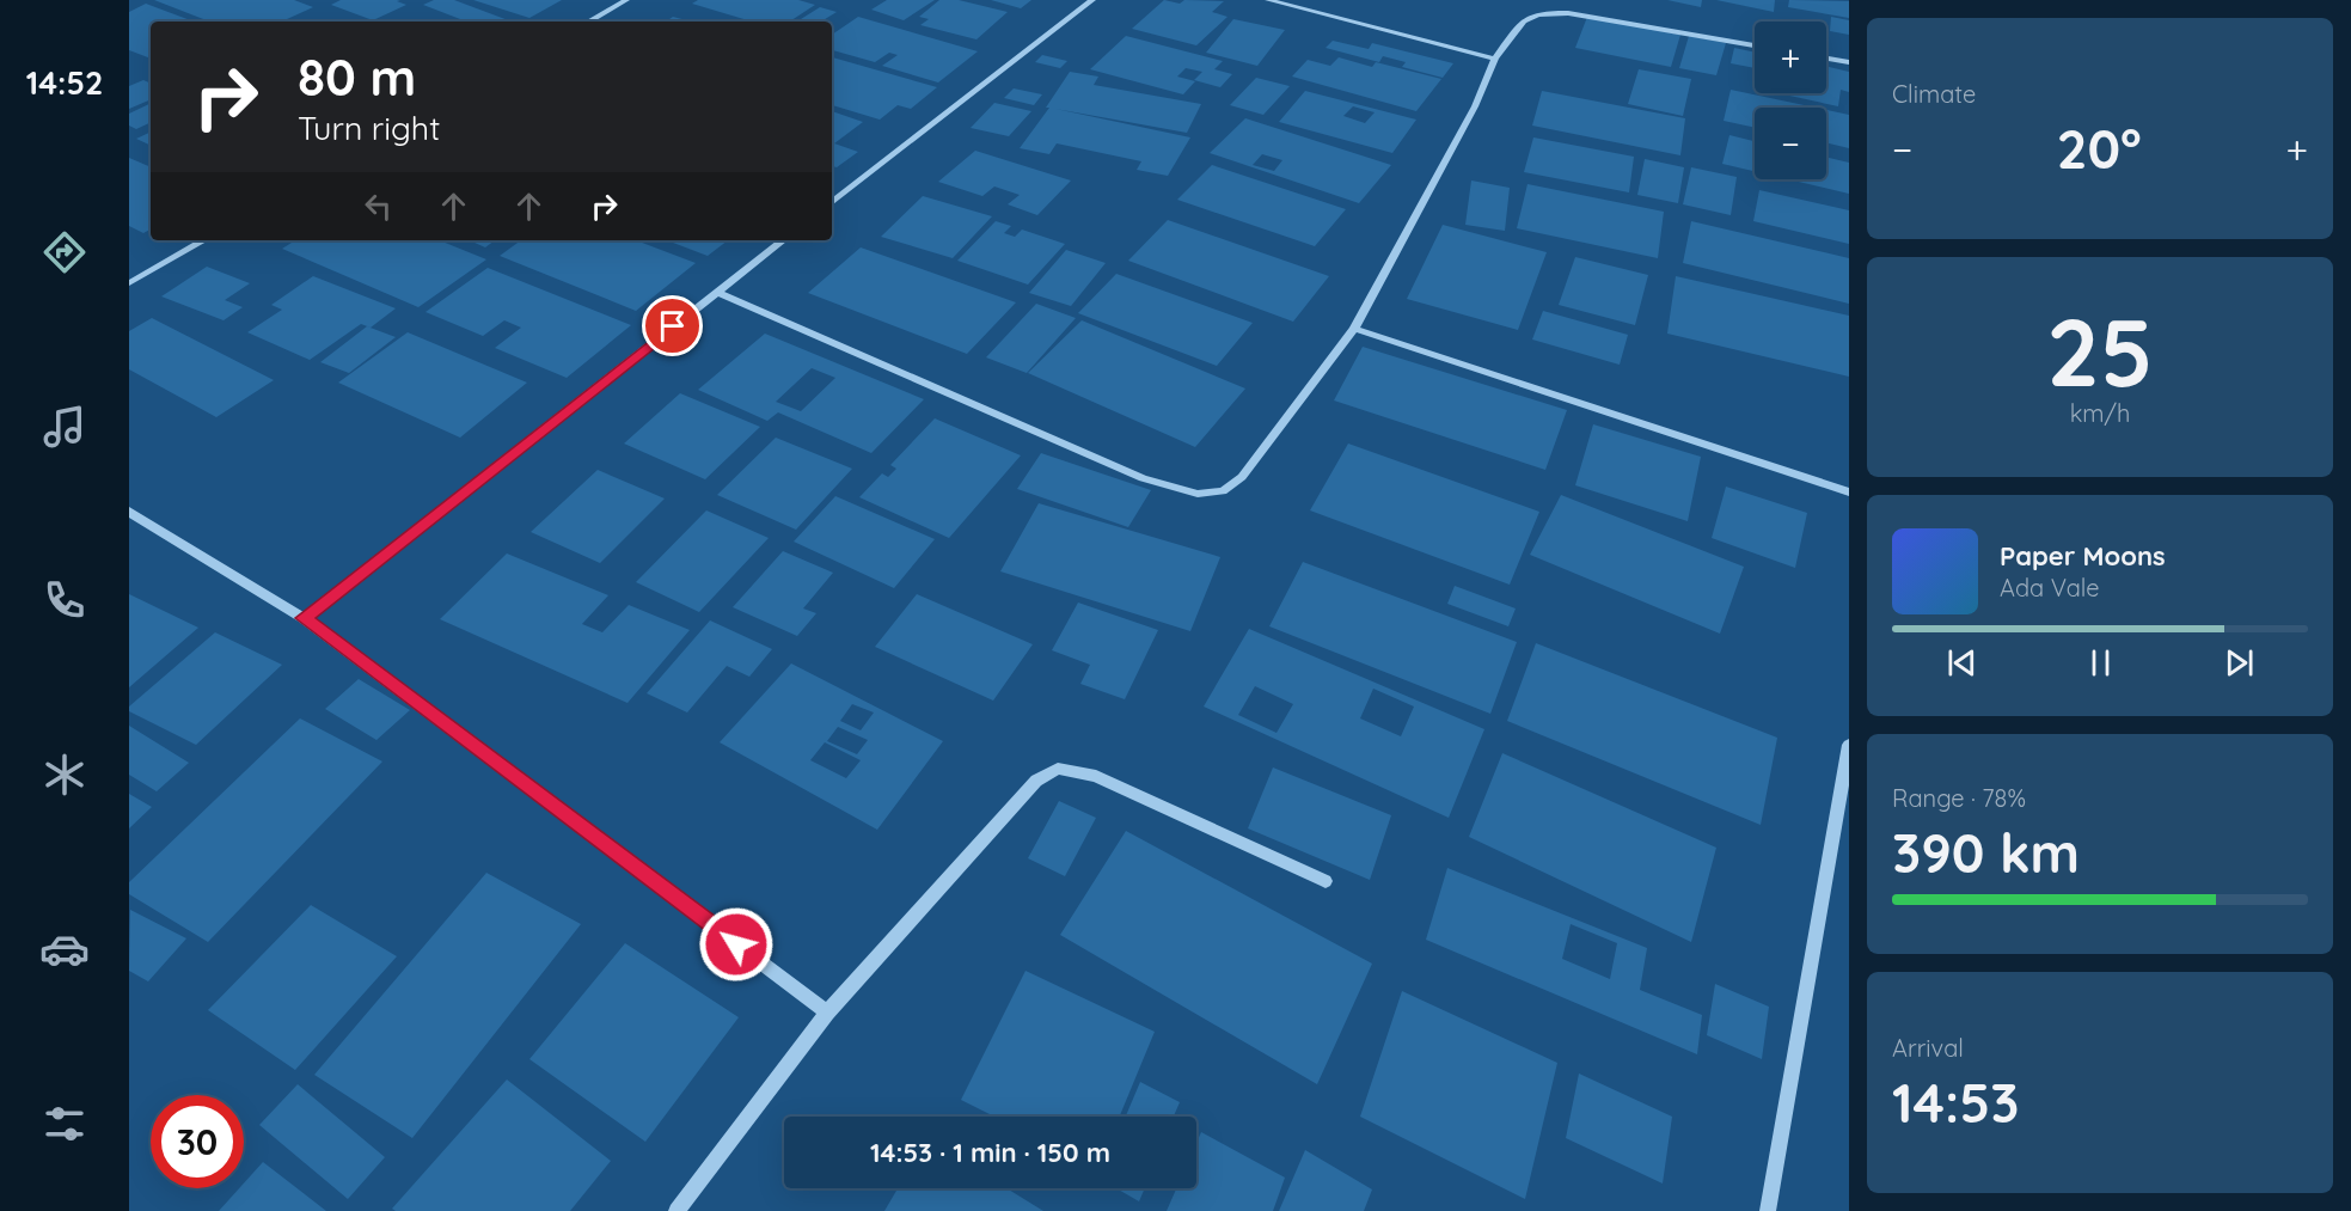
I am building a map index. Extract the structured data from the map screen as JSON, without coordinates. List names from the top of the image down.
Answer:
{
  "page": {
    "tabs": "14:52",
    "tile": [
      "Climate",
      ["25", "km/h"],
      ["Range · 78%", "390 km"],
      ["Arrival", "14:53"]
    ],
    "map_buttons": ["+", "−"],
    "turn": ["80 m", "Turn right"],
    "heat": ["−", "20°", "+"],
    "song": ["Paper Moons", "Ada Vale"],
    "limit": "30",
    "trip": "14:53 · 1 min · 150 m"
  }
}
